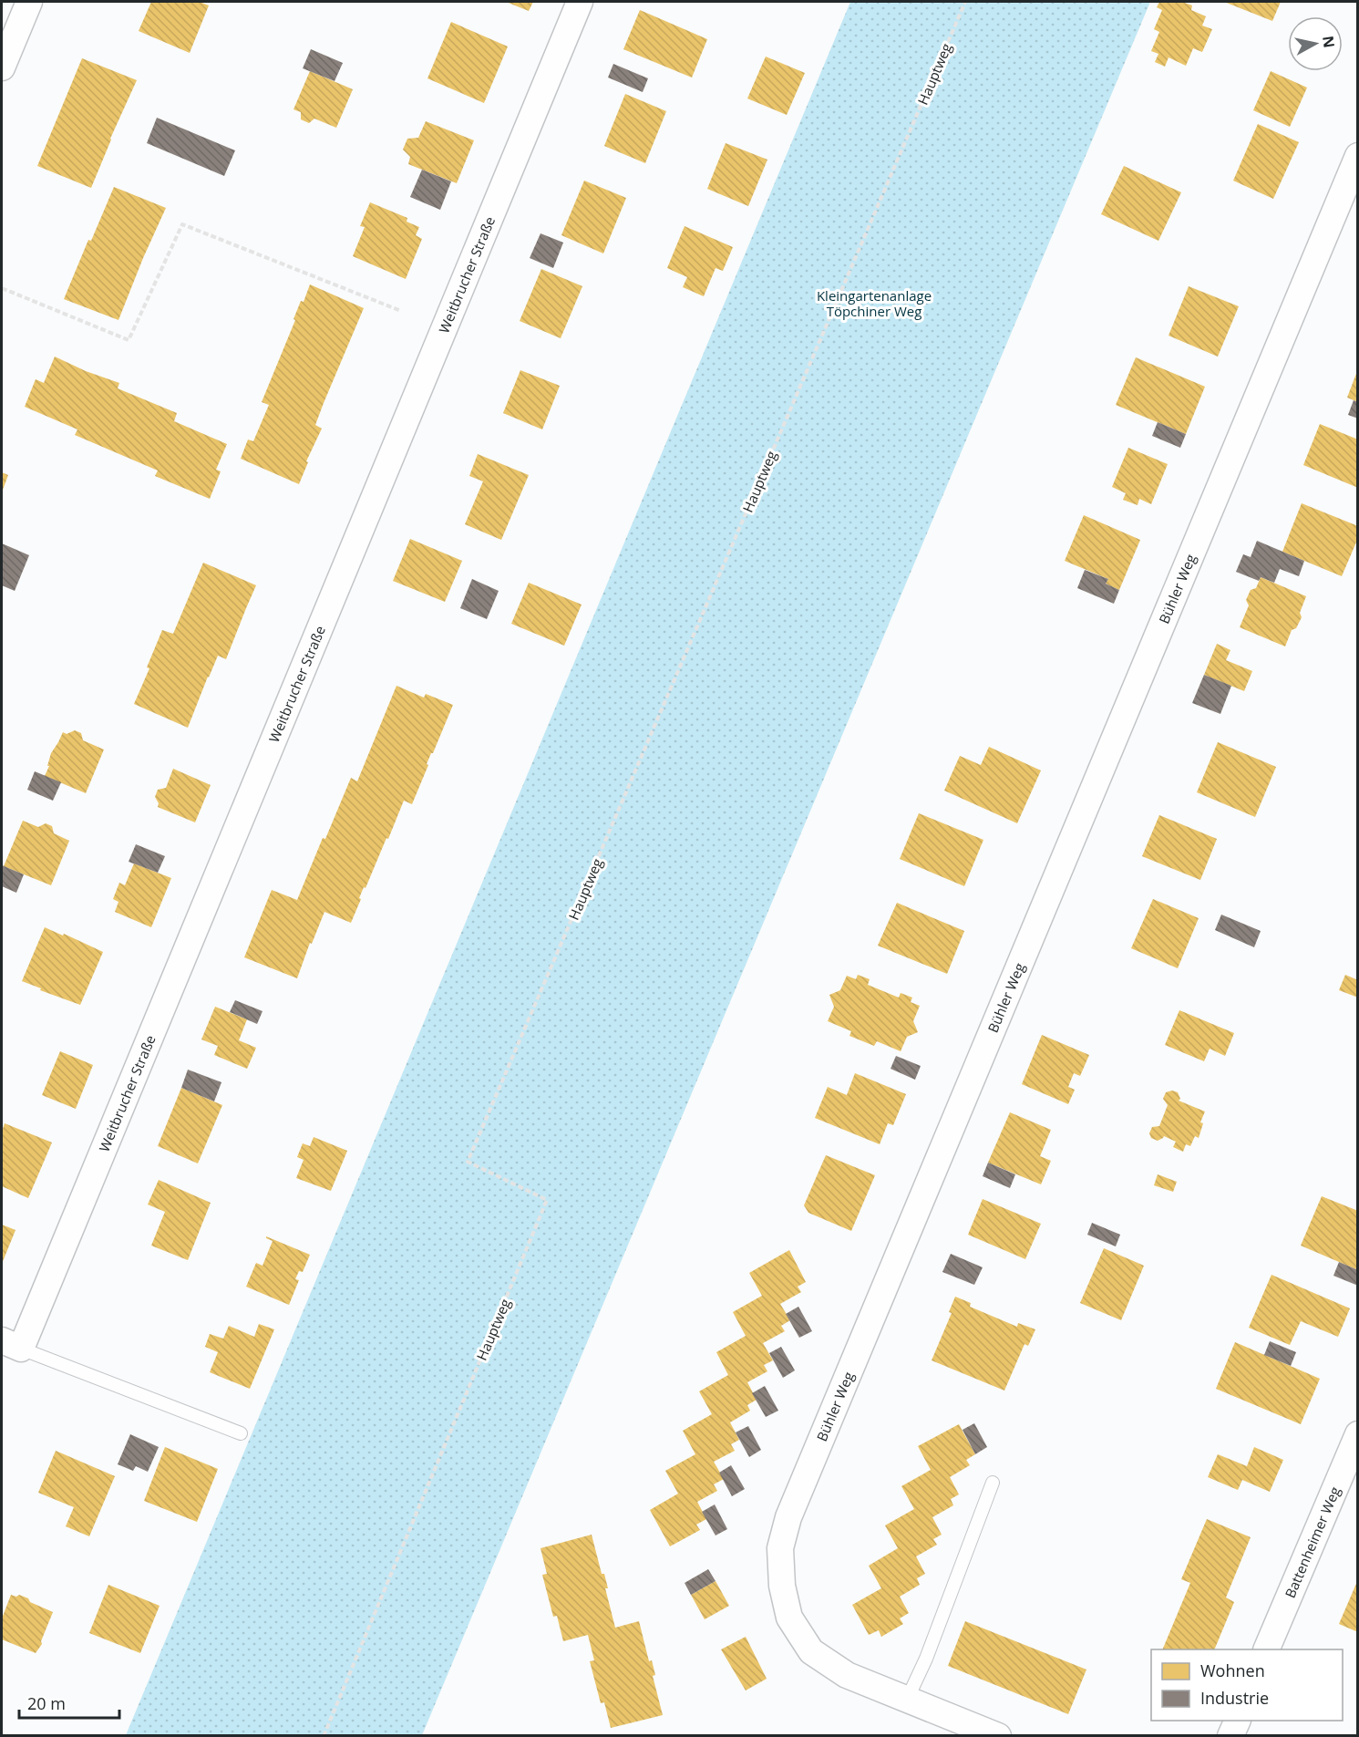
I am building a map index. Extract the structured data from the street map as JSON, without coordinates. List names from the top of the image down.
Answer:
{
  "streets": {
    "street": ["Weitbrucher Straße", "Bühler Weg", "Battenheimer Weg"],
    "path": ["Hauptweg"]
  },
  "parks": ["Kleingartenanlage Töpchiner Weg"],
  "legend": ["Wohnen", "Industrie"],
  "scale_bar": "20 m",
  "north": "right"
}
